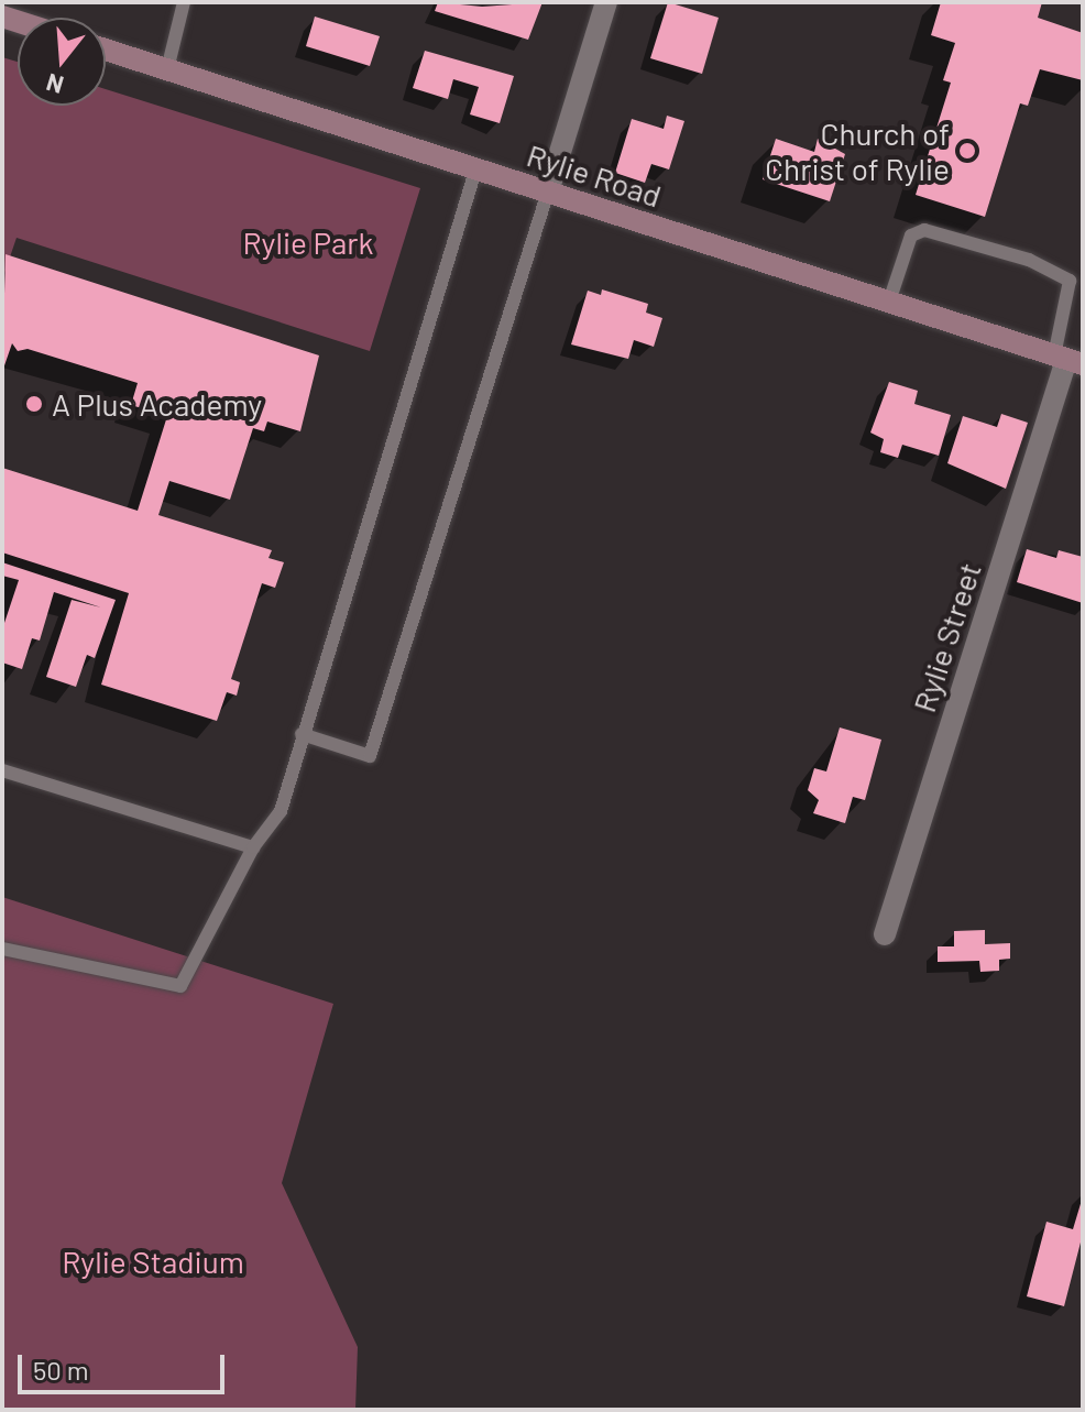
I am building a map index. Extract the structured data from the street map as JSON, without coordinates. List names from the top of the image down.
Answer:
{
  "streets": {
    "street": ["Rylie Road", "Rylie Street"]
  },
  "crossings": [
    ["Rylie Road", "Rylie Street"]
  ],
  "parks": ["Rylie Park", "Rylie Stadium"],
  "places": ["Church of Christ of Rylie", "A Plus Academy"],
  "scale_bar": "50 m",
  "north": "bottom"
}
